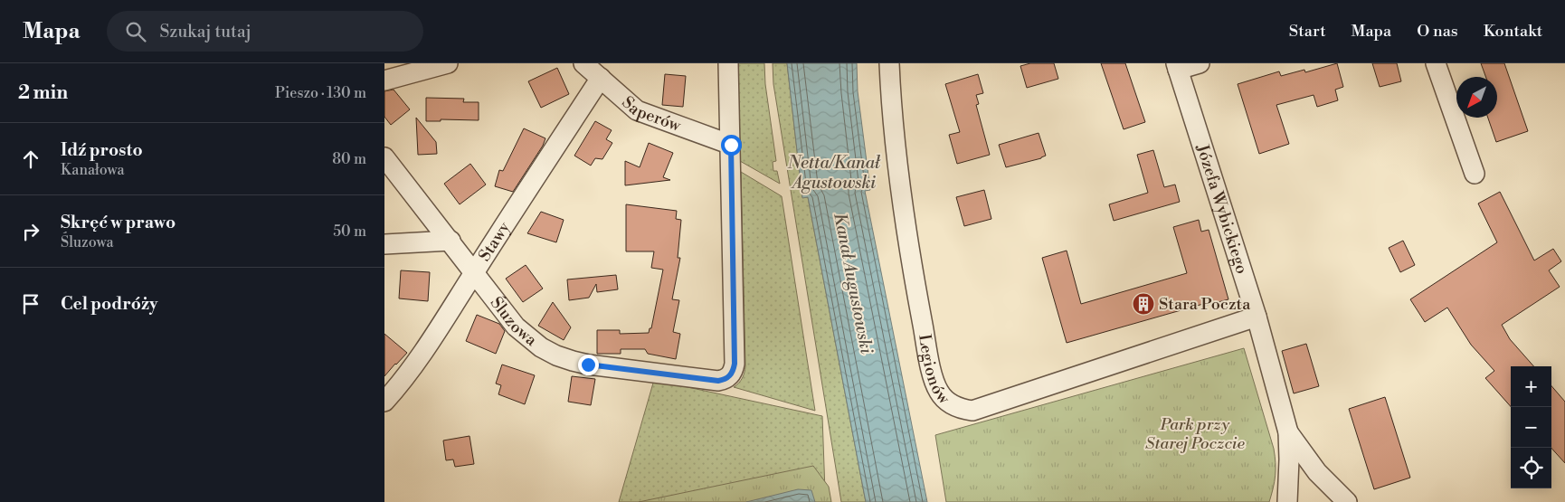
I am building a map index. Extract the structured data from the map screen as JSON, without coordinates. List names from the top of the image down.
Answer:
{
  "streets": {
    "street": [
      "Saperów",
      "Józefa Wybickiego",
      "Stawy",
      "Śluzowa",
      "Legionów"
    ]
  },
  "crossings": [
    ["Saperów", "Stawy"],
    ["Saperów", "Śluzowa"],
    ["Józefa Wybickiego", "Legionów"],
    ["Stawy", "Śluzowa"]
  ],
  "water": ["Netta/Kanał Agustowski", "Kanał Augustowski"],
  "parks": ["Park przy Starej Poczcie"],
  "places": {
    "building": ["Stara Poczta"]
  },
  "north": "bottom left",
  "page": {
    "header": "Mapa",
    "search": "Szukaj tutaj",
    "nav": [
      "Start",
      "Mapa",
      "O nas",
      "Kontakt"
    ],
    "heading": ["2 min", "Pieszo · 130 m"],
    "list": [
      ["Idź prosto", "Kanałowa", "80 m"],
      ["Skręć w prawo", "Śluzowa", "50 m"],
      "Cel podróży"
    ],
    "map_buttons": ["+", "−"]
  }
}
